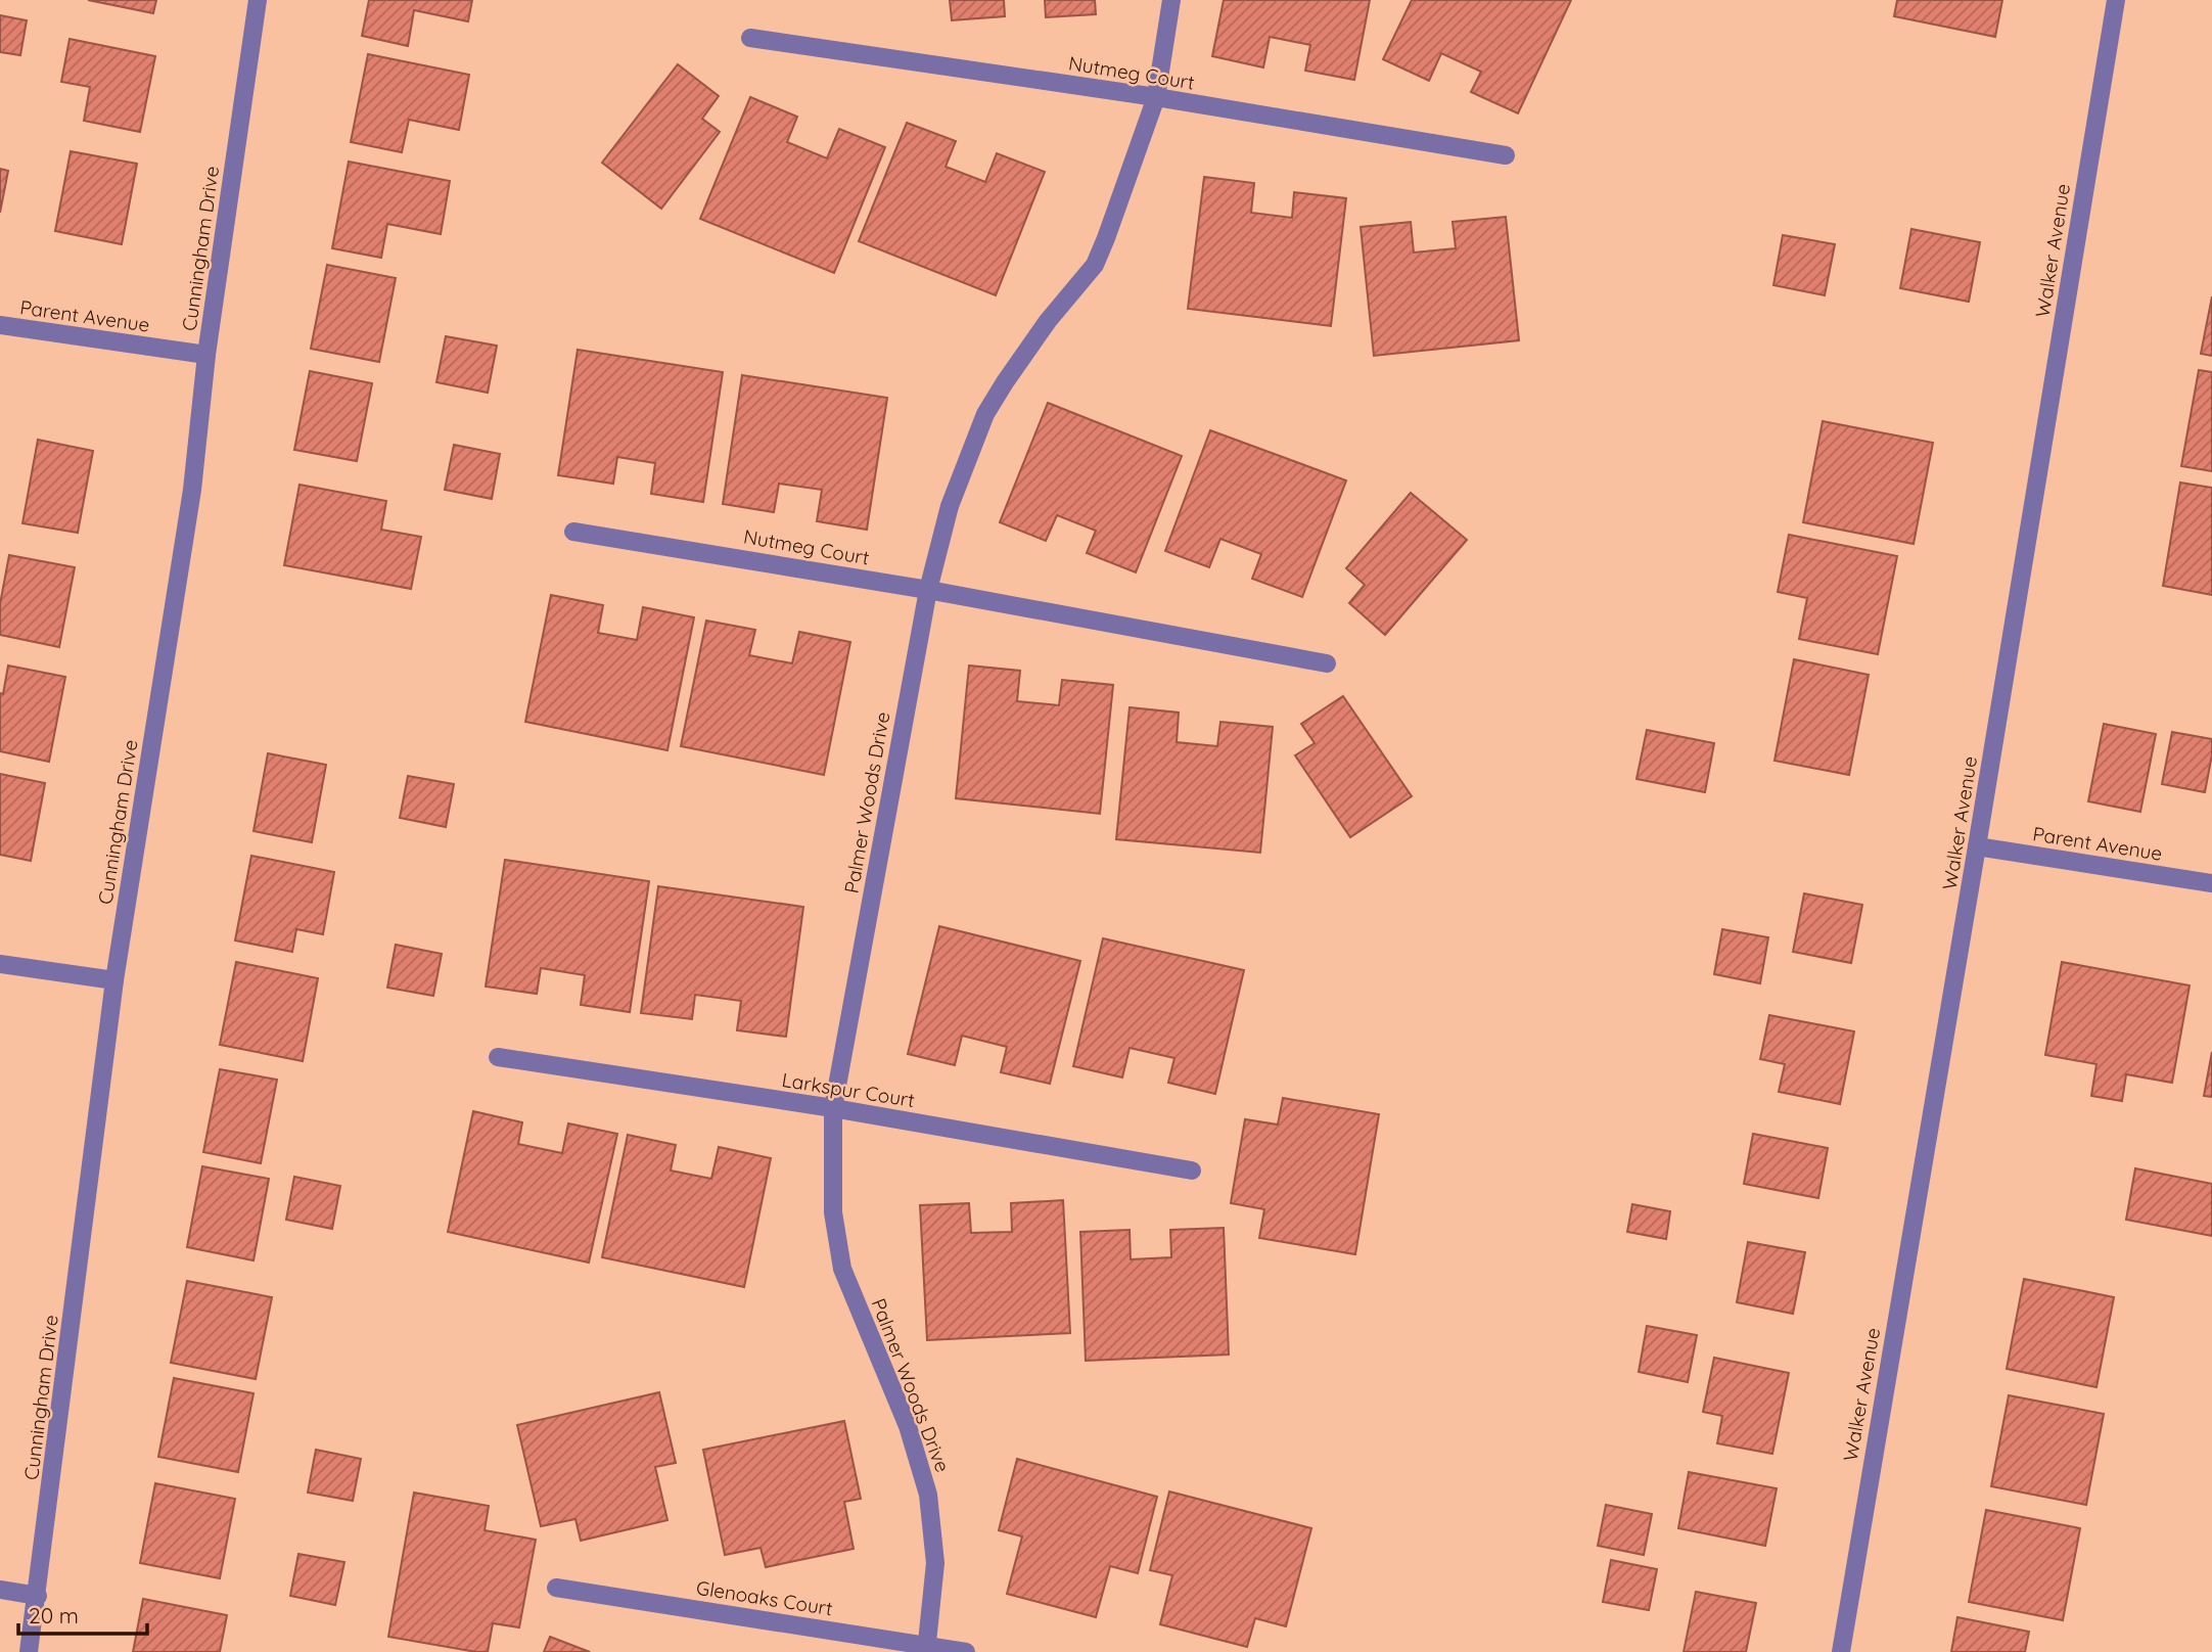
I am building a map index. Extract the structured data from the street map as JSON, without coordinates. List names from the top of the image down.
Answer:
{
  "streets": {
    "street": [
      "Nutmeg Court",
      "Cunningham Drive",
      "Walker Avenue",
      "Parent Avenue",
      "Palmer Woods Drive",
      "Larkspur Court",
      "Glenoaks Court"
    ]
  },
  "crossings": [
    ["Nutmeg Court", "Palmer Woods Drive"],
    ["Cunningham Drive", "Parent Avenue"],
    ["Walker Avenue", "Parent Avenue"],
    ["Palmer Woods Drive", "Larkspur Court"],
    ["Palmer Woods Drive", "Glenoaks Court"]
  ],
  "scale_bar": "20 m"
}
